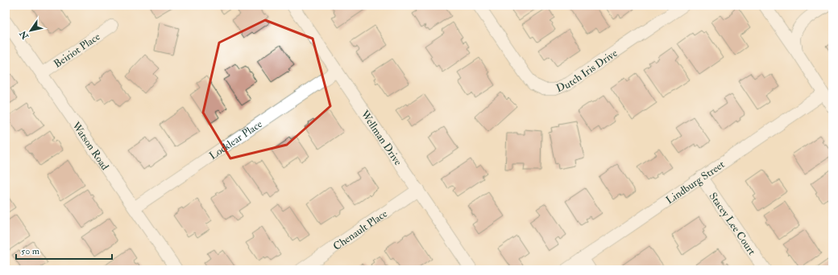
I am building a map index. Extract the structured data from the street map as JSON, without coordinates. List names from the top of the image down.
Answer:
{
  "streets": {
    "street": [
      "Beiriot Place",
      "Dutch Iris Drive",
      "Wellman Drive",
      "Locklear Place",
      "Watson Road",
      "Lindburg Street",
      "Stacey Lee Court",
      "Chenault Place"
    ]
  },
  "crossings": [
    ["Beiriot Place", "Watson Road"],
    ["Wellman Drive", "Locklear Place"],
    ["Wellman Drive", "Chenault Place"],
    ["Locklear Place", "Watson Road"],
    ["Lindburg Street", "Stacey Lee Court"]
  ],
  "scale_bar": "50 m",
  "north": "bottom left"
}
